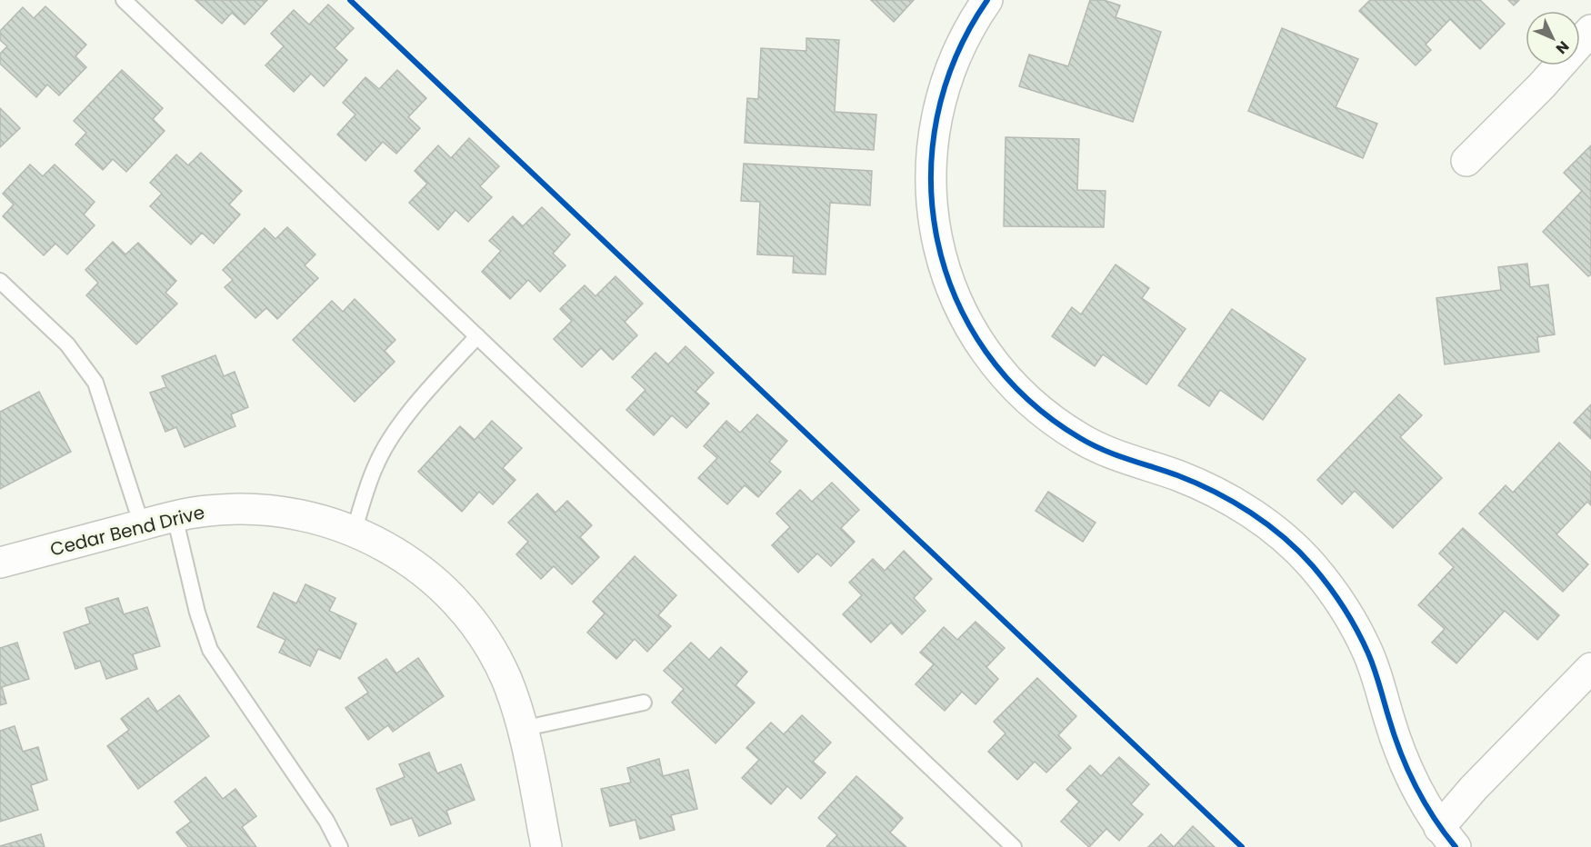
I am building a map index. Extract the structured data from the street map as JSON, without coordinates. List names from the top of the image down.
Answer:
{
  "streets": {
    "street": ["Cedar Bend Drive"]
  },
  "north": "bottom right"
}
